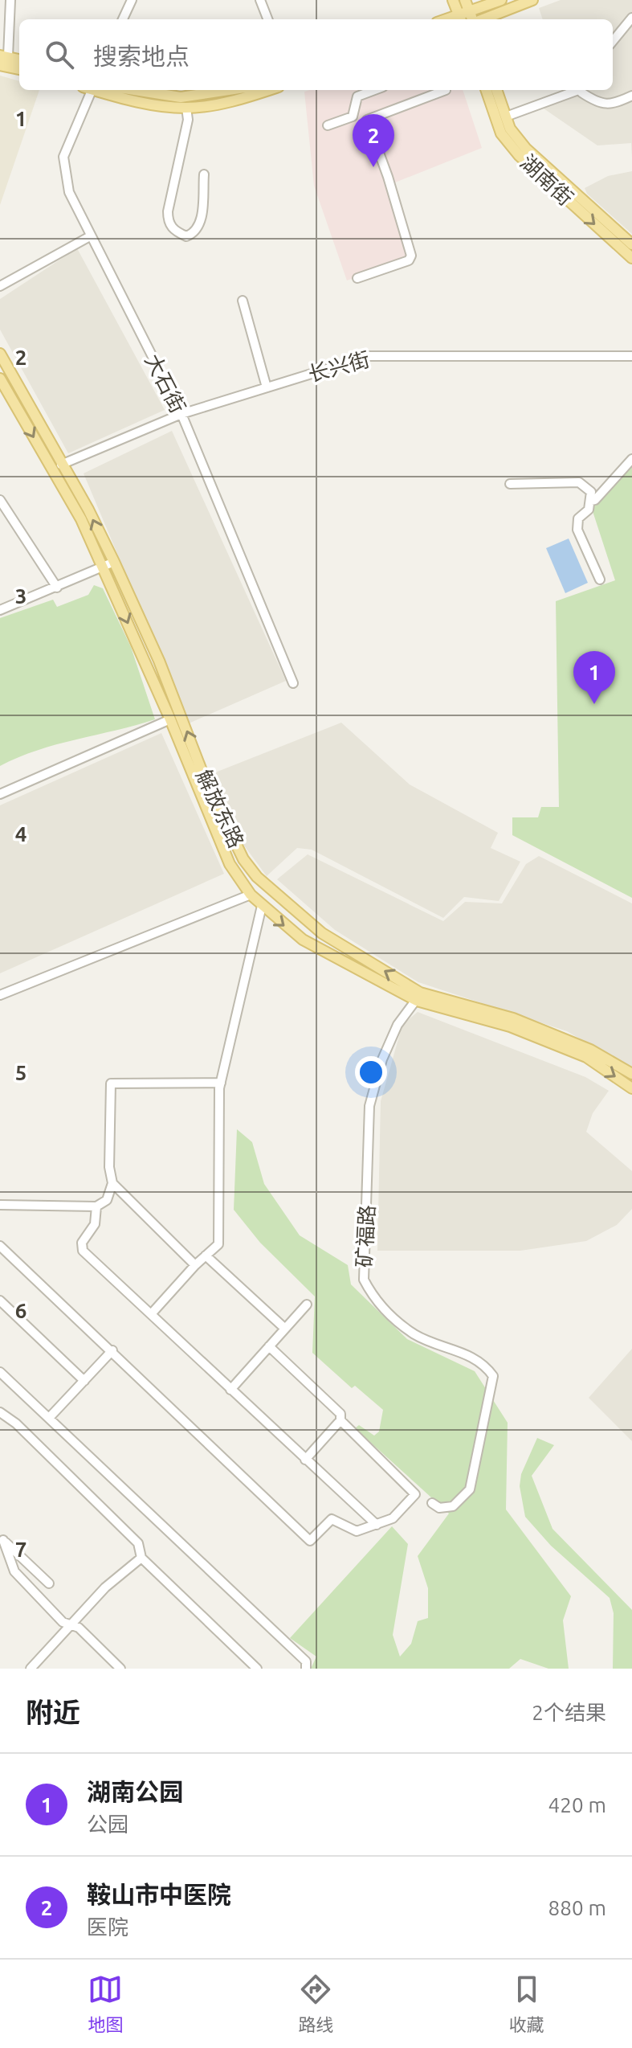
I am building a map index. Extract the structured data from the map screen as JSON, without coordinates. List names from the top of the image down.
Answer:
{
  "streets": {
    "main road": ["湖南街", "解放东路"],
    "street": ["长兴街", "大石街", "矿福路"]
  },
  "crossings": [
    ["长兴街", "大石街"],
    ["长兴街", "解放东路"],
    ["解放东路", "矿福路"]
  ],
  "page": {
    "search": "搜索地点",
    "pins": ["2", "1"],
    "heading": ["附近", "2个结果"],
    "list": [
      {
        "mark": "1",
        "name": "湖南公园",
        "note": "公园",
        "value": "420 m"
      },
      {
        "mark": "2",
        "name": "鞍山市中医院",
        "note": "医院",
        "value": "880 m"
      }
    ],
    "nav": ["地图", "路线", "收藏"]
  },
  "grid": {
    "rows": [
      "1",
      "2",
      "3",
      "4",
      "5",
      "6",
      "7"
    ]
  }
}
